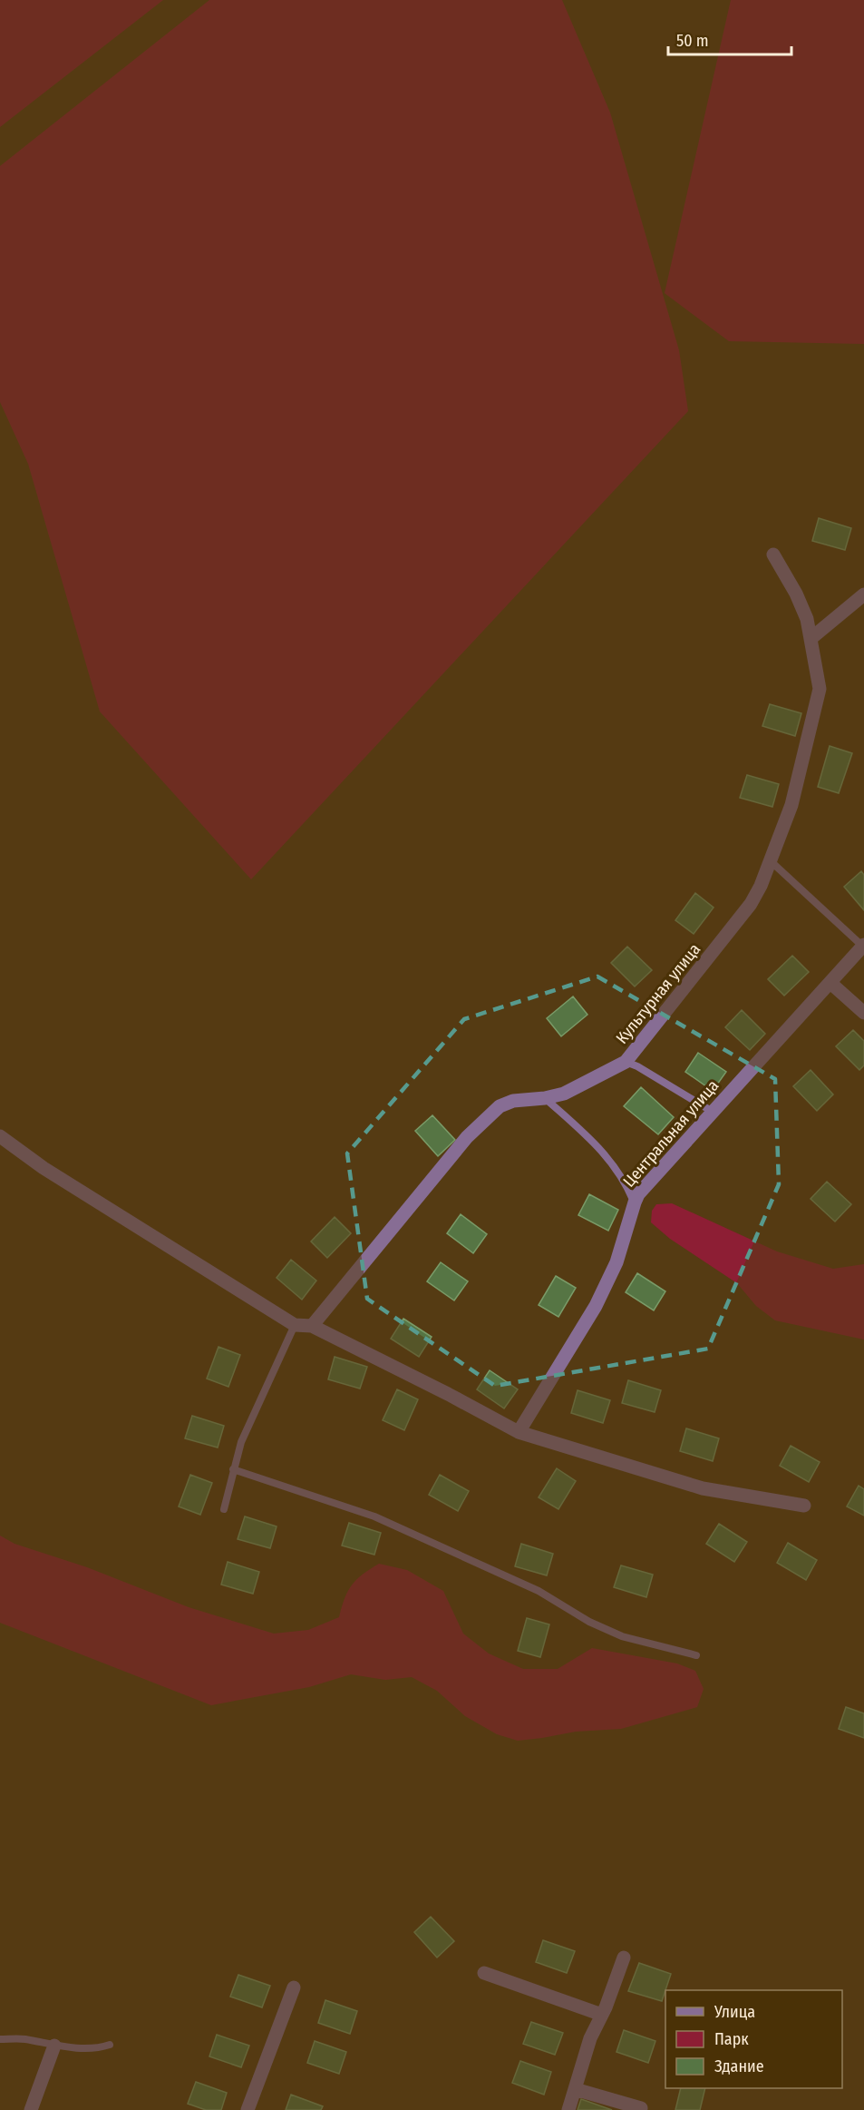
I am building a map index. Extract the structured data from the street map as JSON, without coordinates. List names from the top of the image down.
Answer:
{
  "streets": {
    "street": ["Культурная улица", "Центральная улица"]
  },
  "legend": ["Улица", "Парк", "Здание"],
  "scale_bar": "50 m"
}
